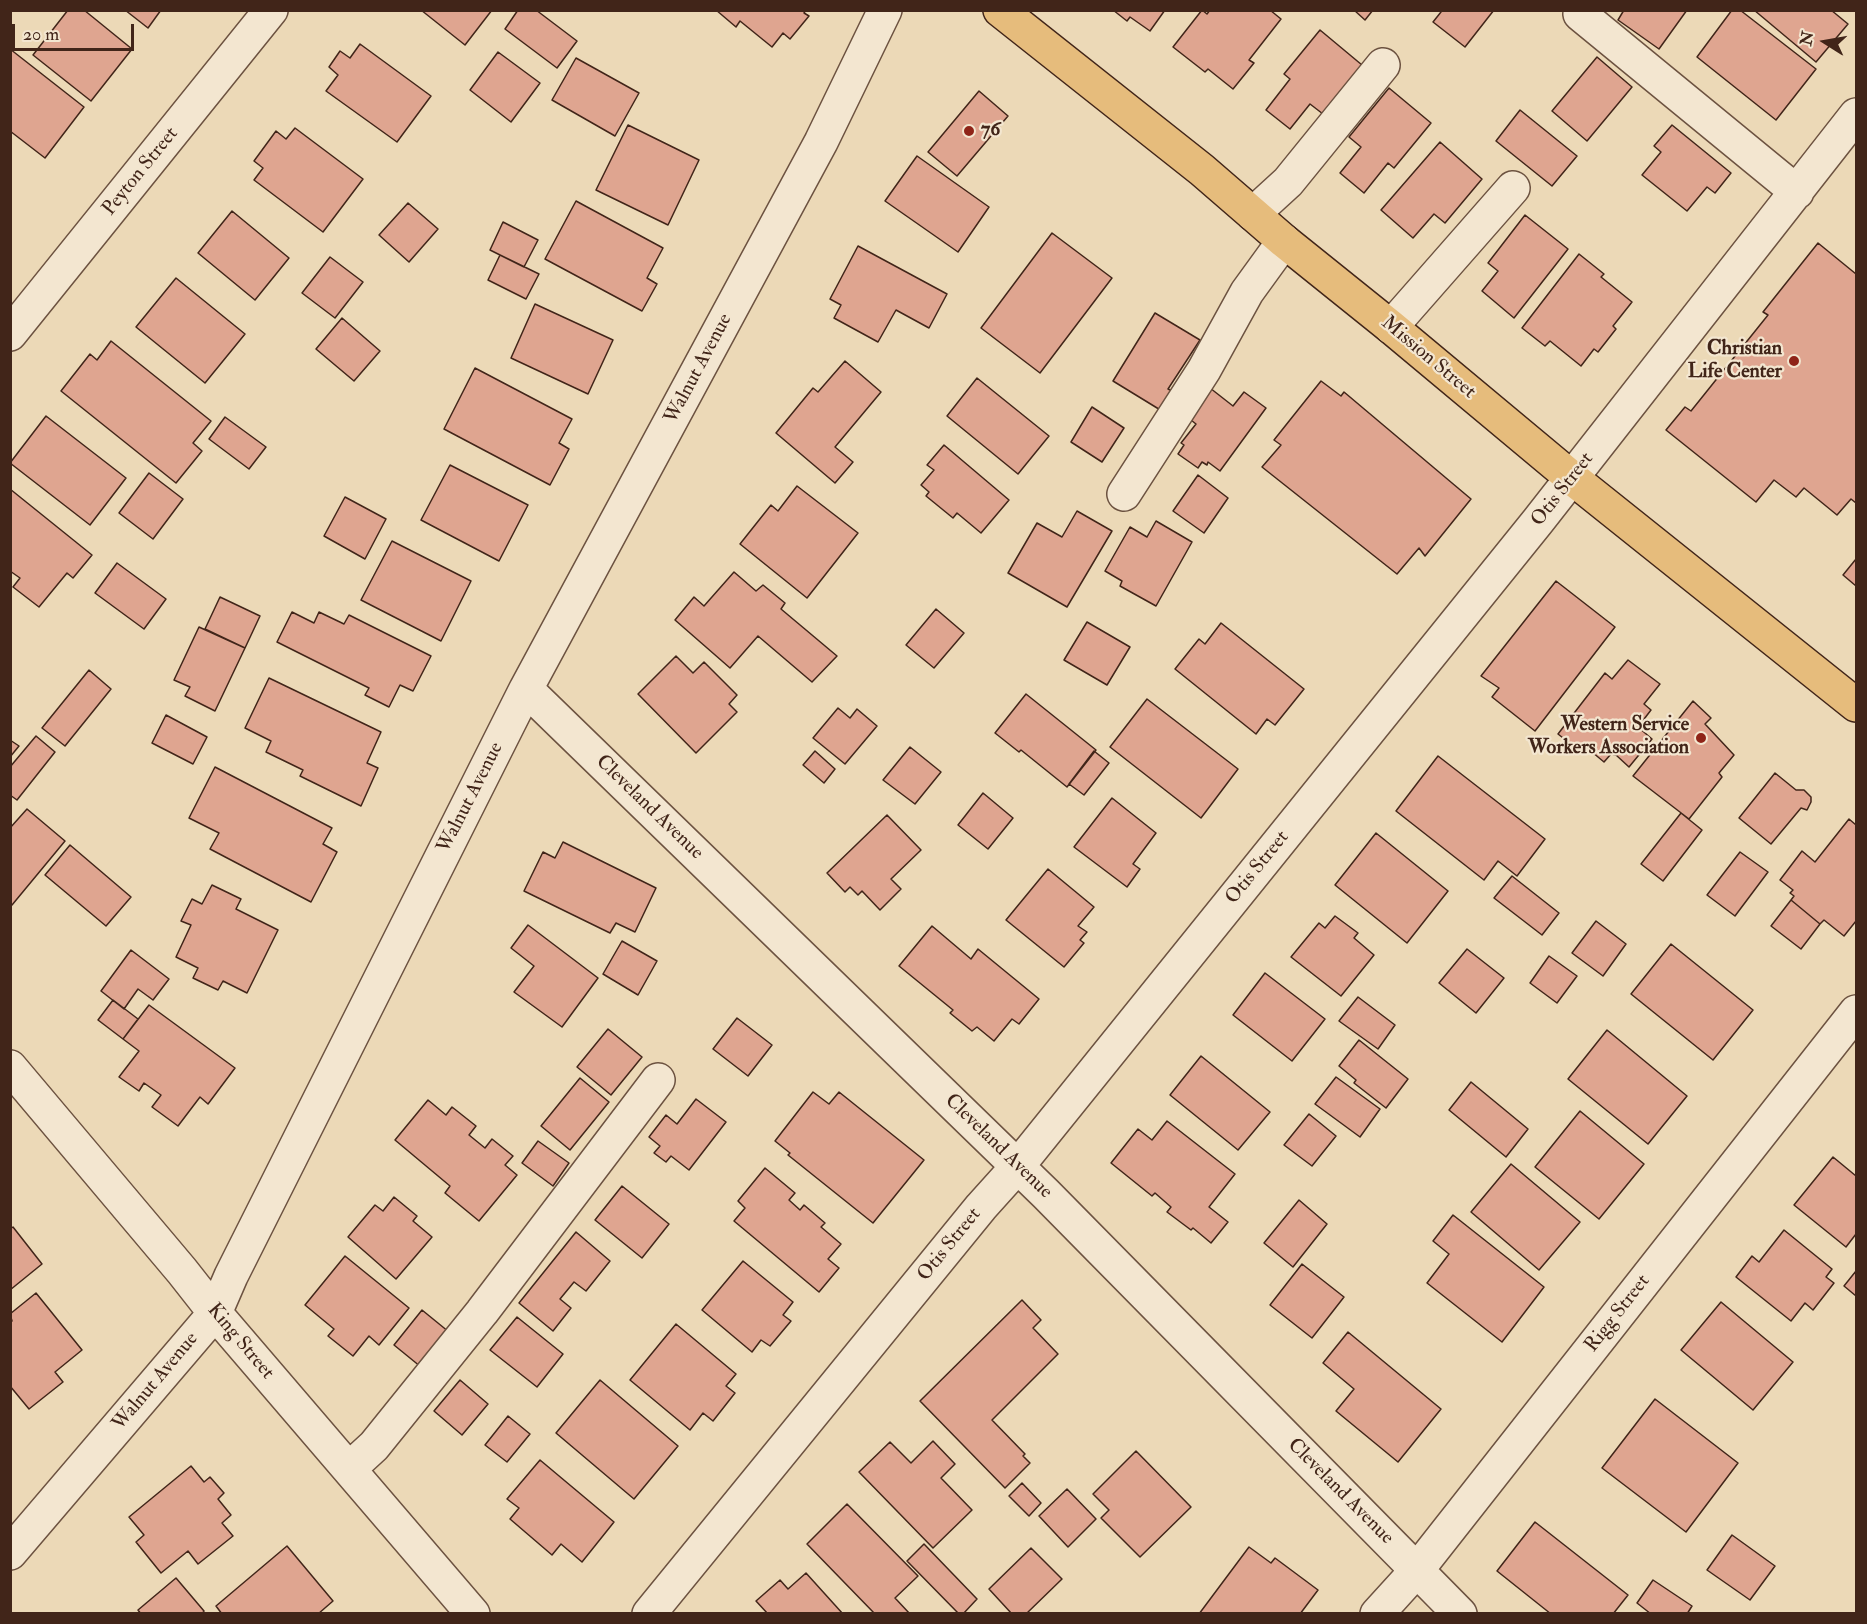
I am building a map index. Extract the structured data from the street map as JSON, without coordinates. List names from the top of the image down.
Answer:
{
  "streets": {
    "highway": ["Mission Street"],
    "street": [
      "Peyton Street",
      "Walnut Avenue",
      "Otis Street",
      "Cleveland Avenue",
      "Rigg Street",
      "King Street"
    ]
  },
  "crossings": [
    ["Mission Street", "Otis Street"],
    ["Walnut Avenue", "Cleveland Avenue"],
    ["Walnut Avenue", "King Street"],
    ["Otis Street", "Cleveland Avenue"],
    ["Cleveland Avenue", "Rigg Street"]
  ],
  "places": ["76", "Christian Life Center", "Western Service Workers Association"],
  "scale_bar": "20 m",
  "north": "left"
}
